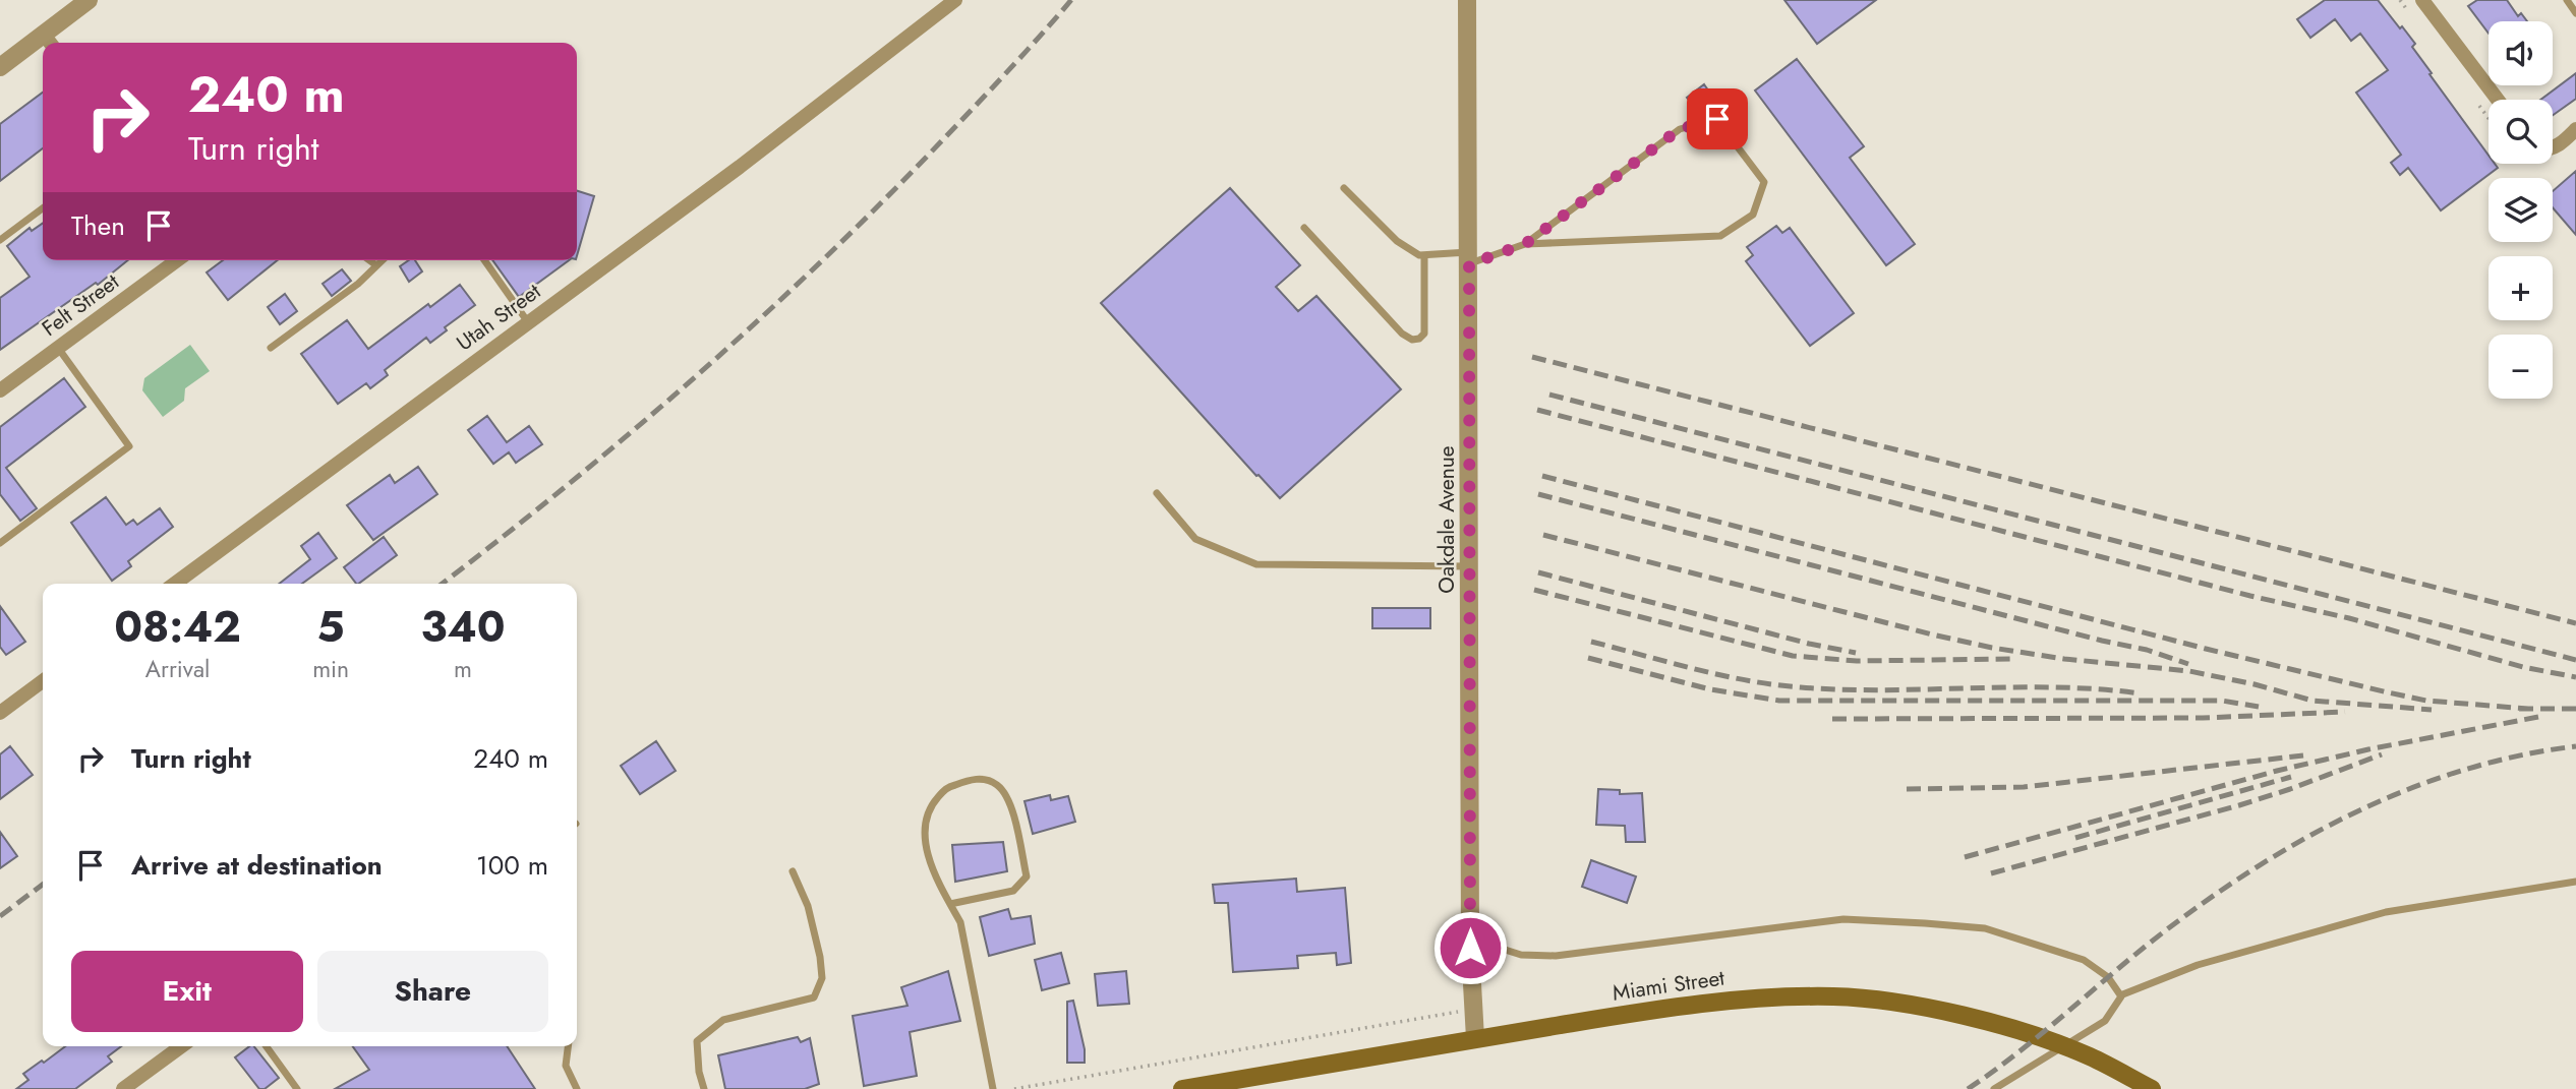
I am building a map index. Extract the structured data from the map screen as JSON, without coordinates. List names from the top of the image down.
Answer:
{
  "streets": {
    "main road": ["Miami Street"],
    "street": ["Felt Street", "Utah Street", "Oakdale Avenue"]
  },
  "crossings": [
    ["Oakdale Avenue", "Miami Street"]
  ],
  "page": {
    "map_buttons": ["+", "−"],
    "turn": ["240 m", "Turn right"],
    "then": "Then",
    "eta": [
      "08:42",
      "Arrival",
      "5",
      "min",
      "340",
      "m"
    ],
    "list": [
      {
        "name": "Turn right",
        "value": "240 m"
      },
      {
        "name": "Arrive at destination",
        "value": "100 m"
      }
    ],
    "buttons": ["Exit", "Share"]
  }
}
